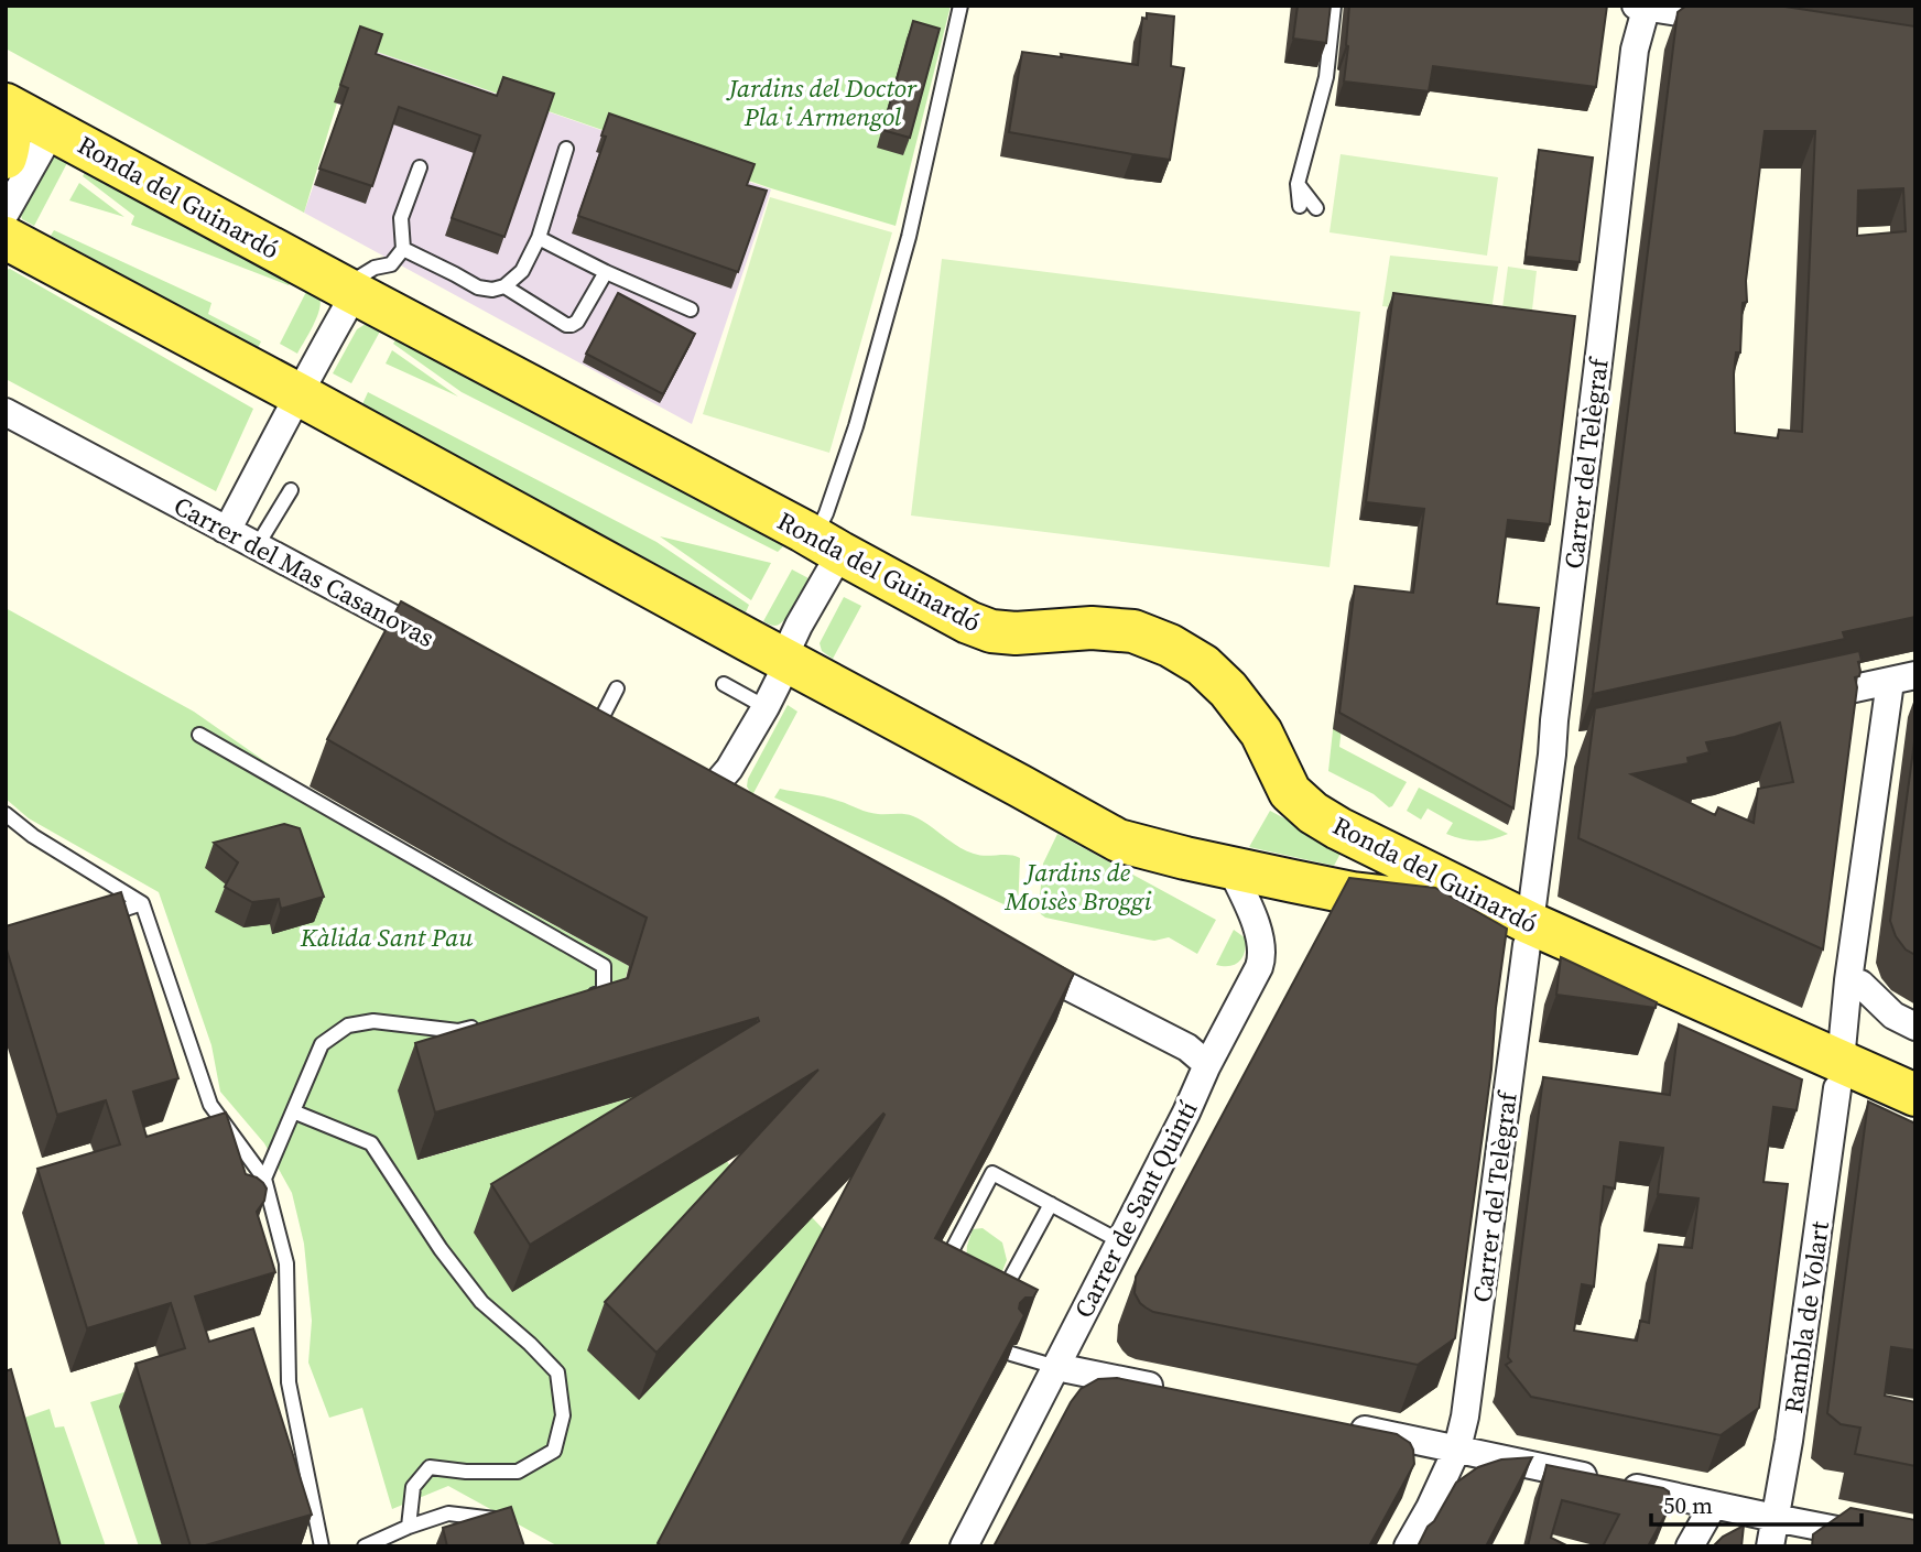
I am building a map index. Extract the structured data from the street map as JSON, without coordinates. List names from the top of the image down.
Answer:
{
  "streets": {
    "main road": ["Ronda del Guinardó"],
    "street": [
      "Carrer del Telègraf",
      "Carrer del Mas Casanovas",
      "Carrer de Sant Quintí",
      "Rambla de Volart"
    ]
  },
  "crossings": [
    ["Ronda del Guinardó", "Carrer del Telègraf"],
    ["Ronda del Guinardó", "Carrer de Sant Quintí"],
    ["Ronda del Guinardó", "Rambla de Volart"]
  ],
  "parks": ["Jardins del Doctor Pla i Armengol", "Jardins de Moisès Broggi", "Kàlida Sant Pau"],
  "scale_bar": "50 m"
}
